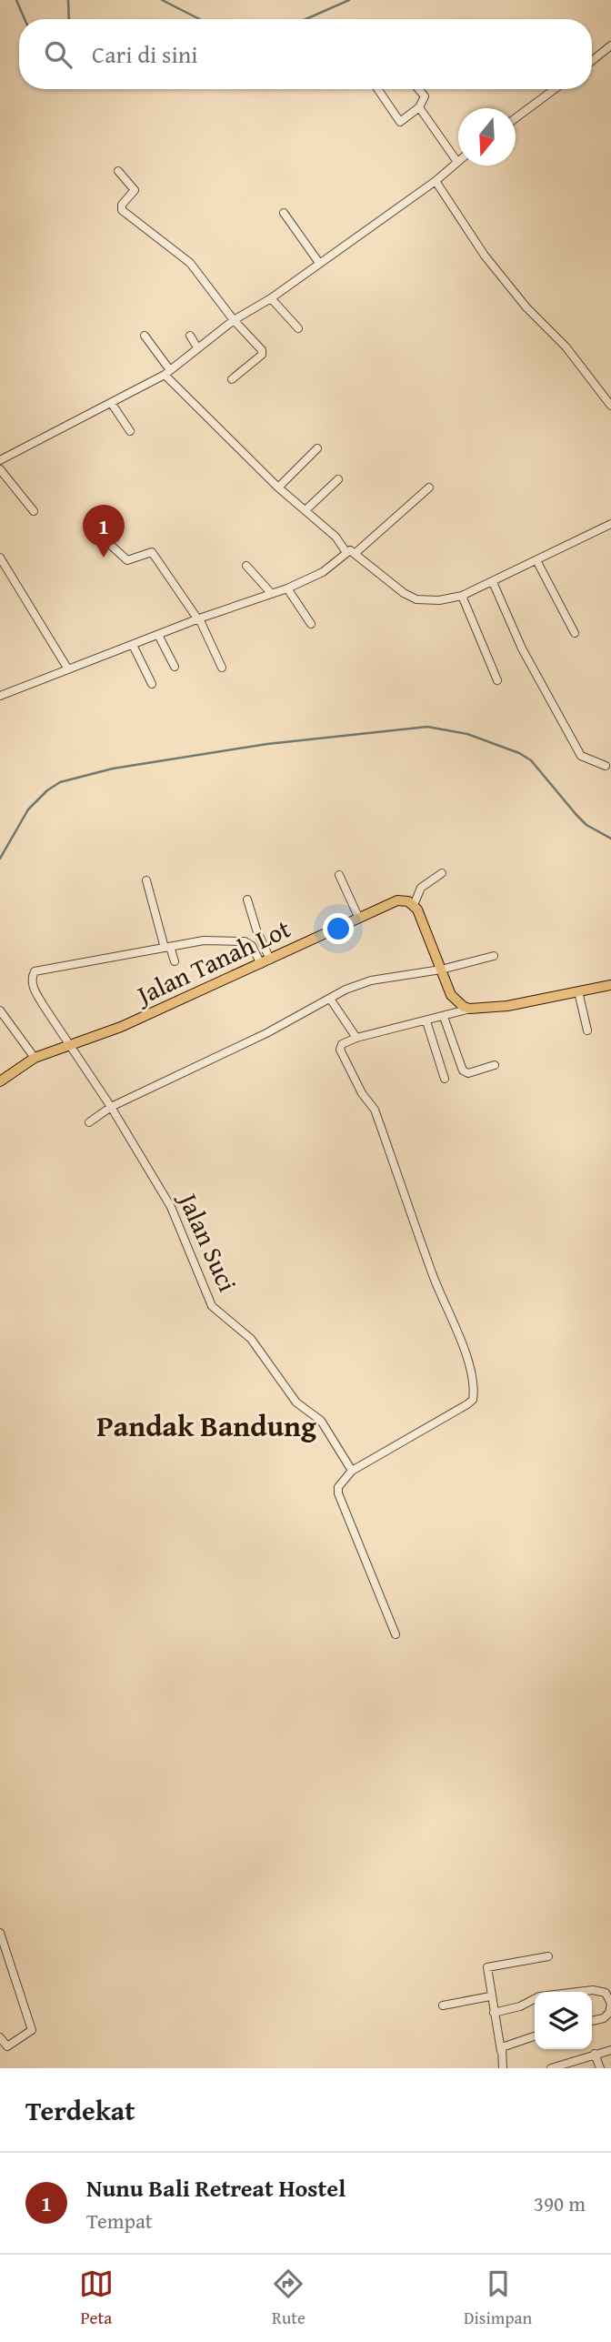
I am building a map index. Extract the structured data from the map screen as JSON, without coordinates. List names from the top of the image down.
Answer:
{
  "streets": {
    "main road": ["Jalan Tanah Lot"],
    "street": ["Jalan Suci"]
  },
  "crossings": [
    ["Jalan Tanah Lot", "Jalan Suci"]
  ],
  "districts": ["Pandak Bandung"],
  "north": "bottom",
  "page": {
    "search": "Cari di sini",
    "pins": "1",
    "heading": "Terdekat",
    "list": [
      {
        "mark": "1",
        "name": "Nunu Bali Retreat Hostel",
        "note": "Tempat",
        "value": "390 m"
      }
    ],
    "nav": ["Peta", "Rute", "Disimpan"]
  }
}
